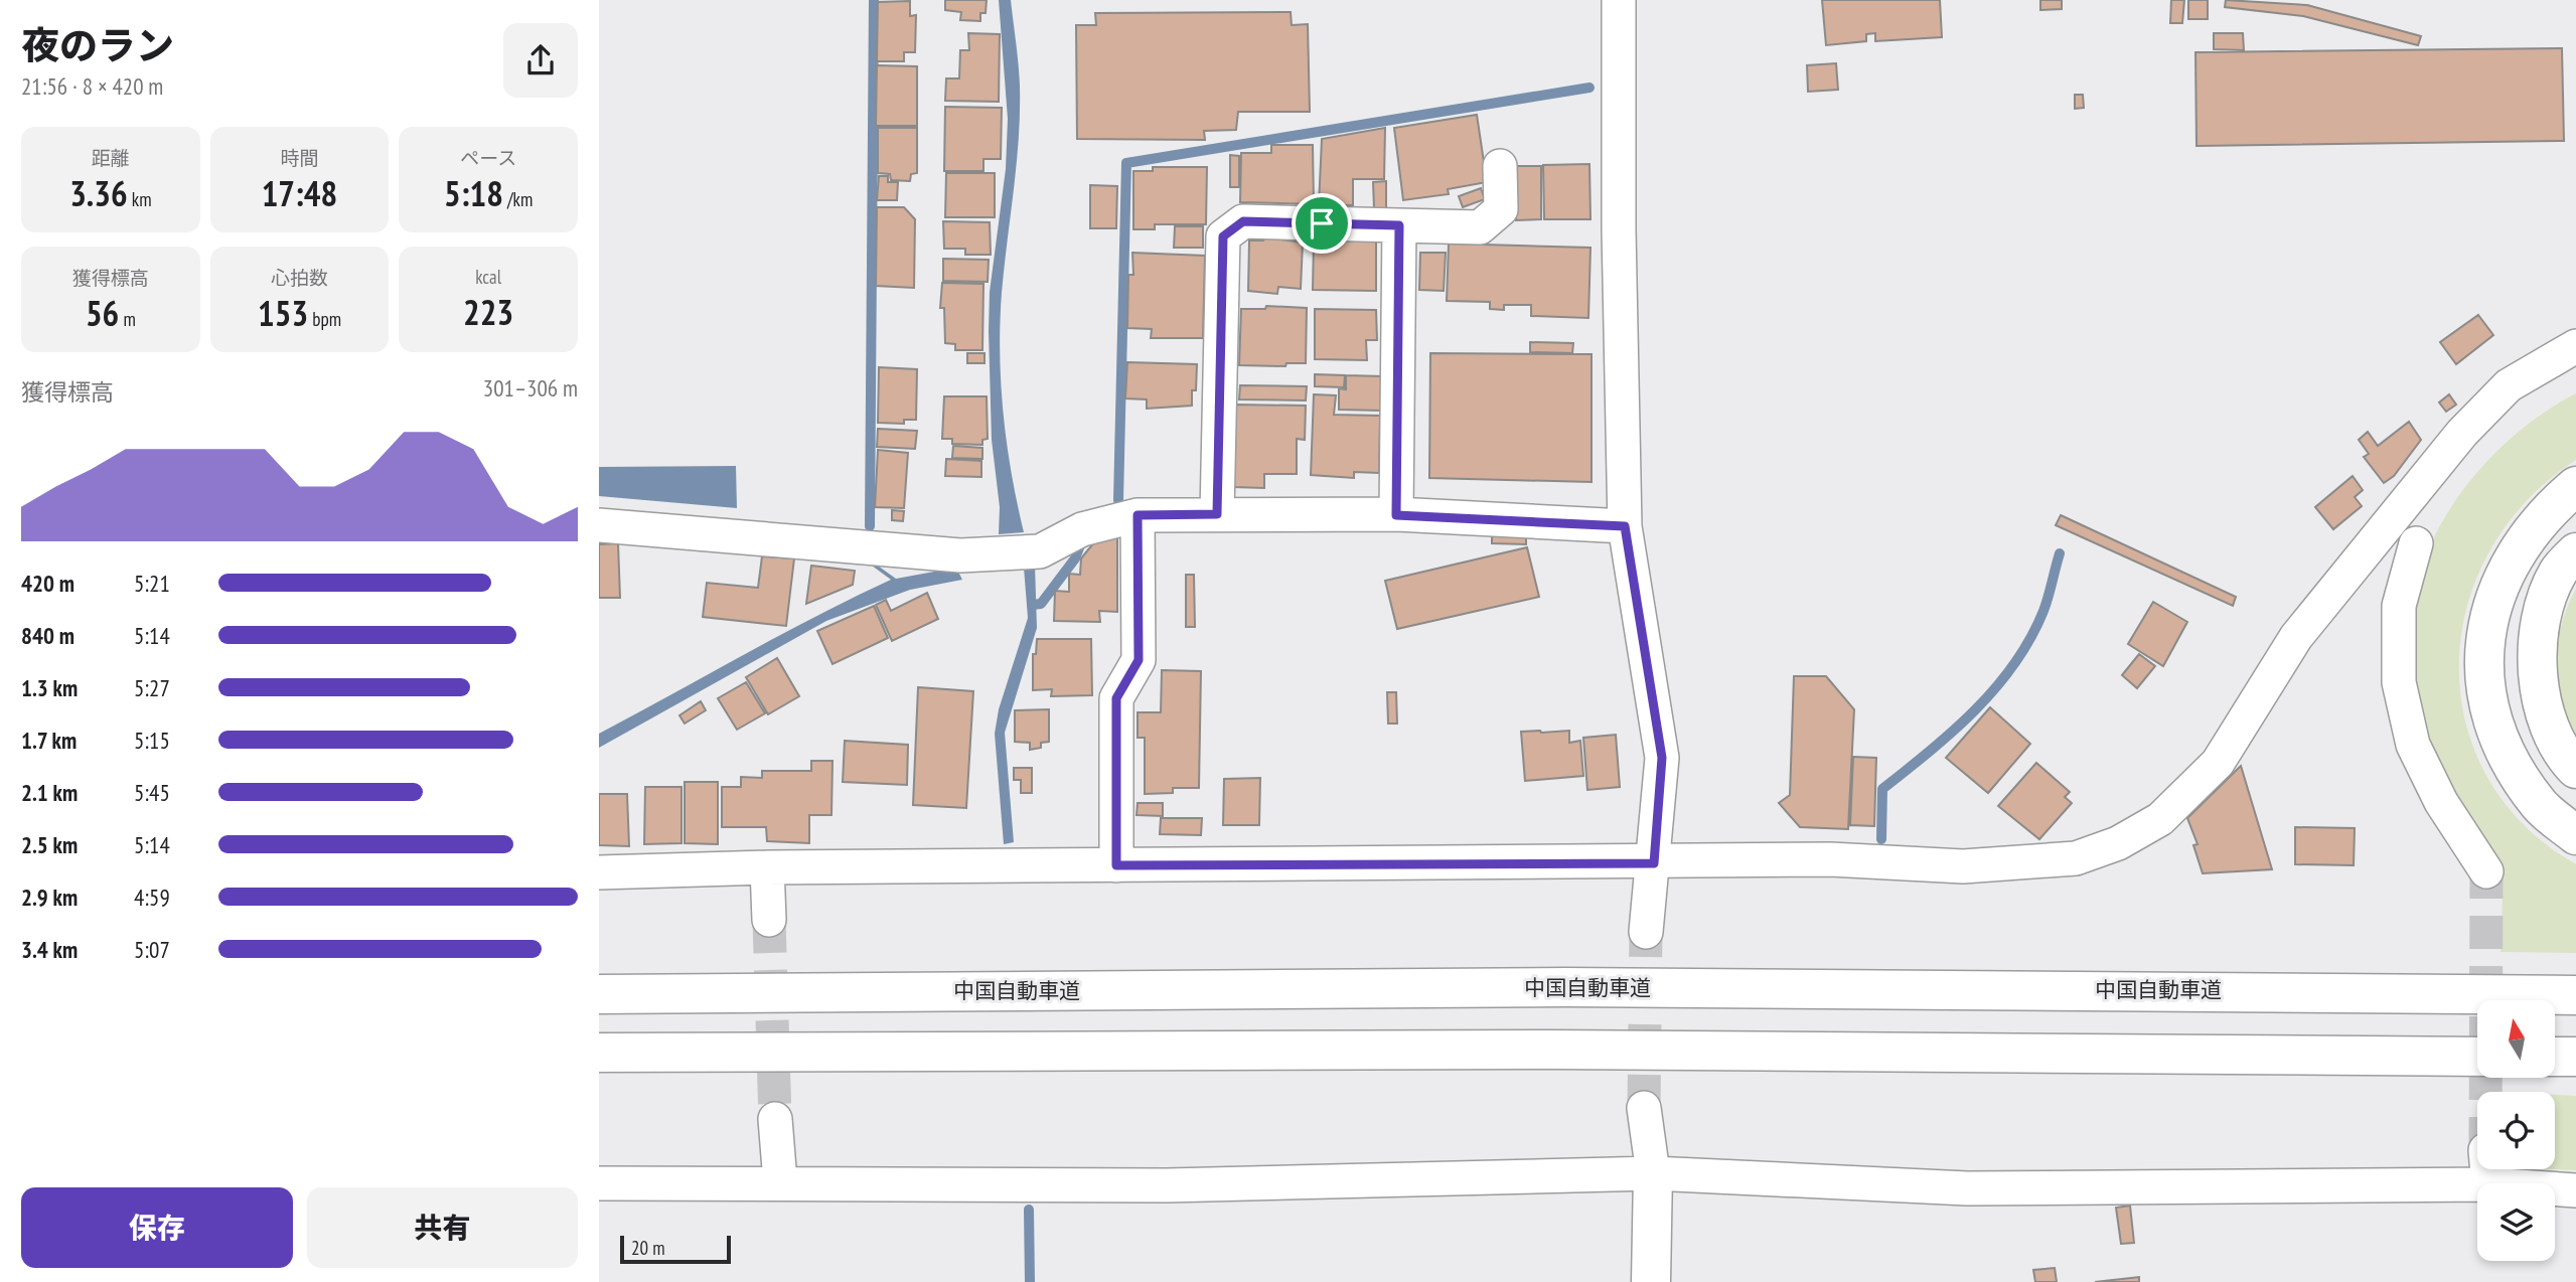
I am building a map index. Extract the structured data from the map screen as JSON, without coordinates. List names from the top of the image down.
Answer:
{
  "streets": {
    "main road": ["中国自動車道"]
  },
  "scale_bar": "20 m",
  "north": "top",
  "page": {
    "heading": ["夜のラン", "21:56 · 8 × 420 m"],
    "stats": [
      ["距離", "3.36 km"],
      ["時間", "17:48"],
      ["ペース", "5:18 /km"],
      ["獲得標高", "56 m"],
      ["心拍数", "153 bpm"],
      ["kcal", "223"]
    ],
    "chart": ["獲得標高", "301–306 m"],
    "list": [
      {
        "name": "420 m",
        "note": "5:21"
      },
      {
        "name": "840 m",
        "note": "5:14"
      },
      {
        "name": "1.3 km",
        "note": "5:27"
      },
      {
        "name": "1.7 km",
        "note": "5:15"
      },
      {
        "name": "2.1 km",
        "note": "5:45"
      },
      {
        "name": "2.5 km",
        "note": "5:14"
      },
      {
        "name": "2.9 km",
        "note": "4:59"
      },
      {
        "name": "3.4 km",
        "note": "5:07"
      }
    ],
    "buttons": ["保存", "共有"],
    "scale": "20 m"
  }
}
